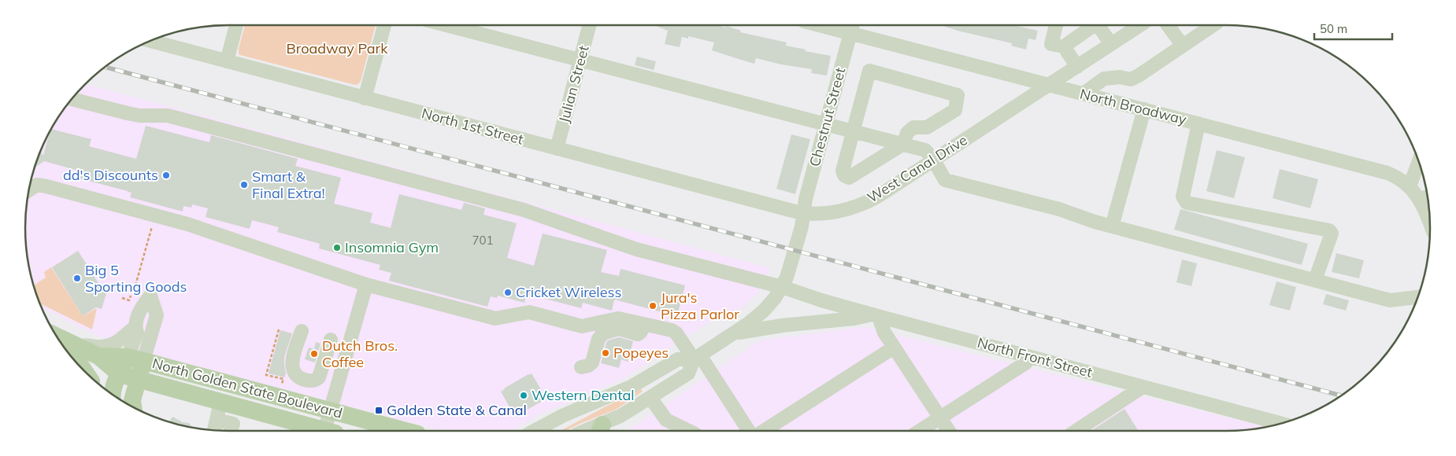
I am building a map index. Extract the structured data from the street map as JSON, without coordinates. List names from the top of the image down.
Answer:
{
  "streets": {
    "main road": ["North Golden State Boulevard"],
    "street": [
      "Julian Street",
      "North Broadway",
      "Chestnut Street",
      "North 1st Street",
      "West Canal Drive",
      "North Front Street"
    ]
  },
  "crossings": [
    ["Julian Street", "North 1st Street"],
    ["North Broadway", "Chestnut Street"],
    ["North Broadway", "West Canal Drive"],
    ["Chestnut Street", "North 1st Street"],
    ["Chestnut Street", "West Canal Drive"],
    ["North 1st Street", "West Canal Drive"]
  ],
  "parks": ["Broadway Park"],
  "places": {
    "other": [
      "dd's Discounts",
      "Smart & Final Extra!",
      "Insomnia Gym",
      "Big 5 Sporting Goods",
      "Cricket Wireless",
      "Jura's Pizza Parlor",
      "Popeyes",
      "Dutch Bros. Coffee",
      "Western Dental"
    ],
    "transit": ["Golden State & Canal"]
  },
  "house_numbers": ["701"],
  "scale_bar": "50 m"
}
